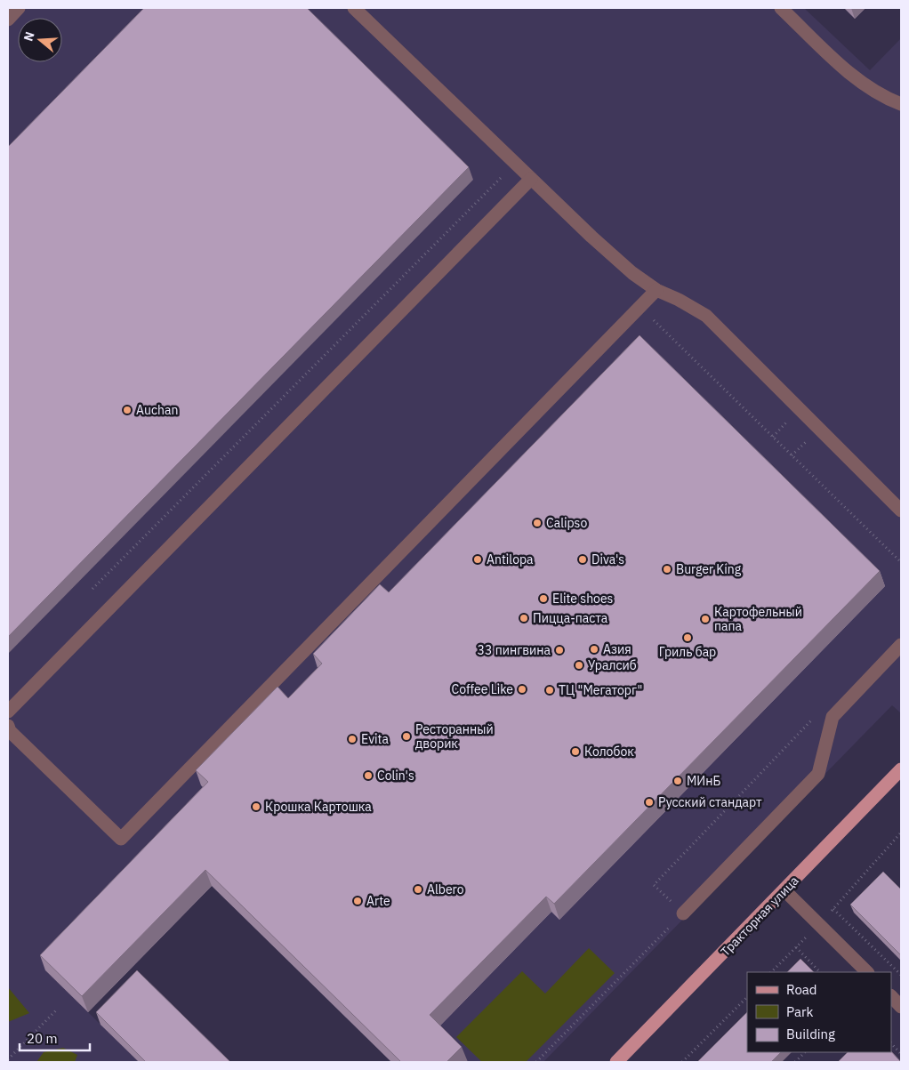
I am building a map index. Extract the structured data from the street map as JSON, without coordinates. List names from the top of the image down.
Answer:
{
  "streets": {
    "main road": ["Тракторная улица"]
  },
  "places": [
    "Auchan",
    "Calipso",
    "Antilopa",
    "Diva's",
    "Burger King",
    "Elite shoes",
    "Пицца-паста",
    "Картофельный папа",
    "Гриль бар",
    "Азия",
    "33 пингвина",
    "Уралсиб",
    "Coffee Like",
    "ТЦ \"Мегаторг\"",
    "Ресторанный дворик",
    "Evita",
    "Колобок",
    "Colin's",
    "МИнБ",
    "Русский стандарт",
    "Крошка Картошка",
    "Albero",
    "Arte"
  ],
  "legend": ["Road", "Park", "Building"],
  "scale_bar": "20 m",
  "north": "left"
}
